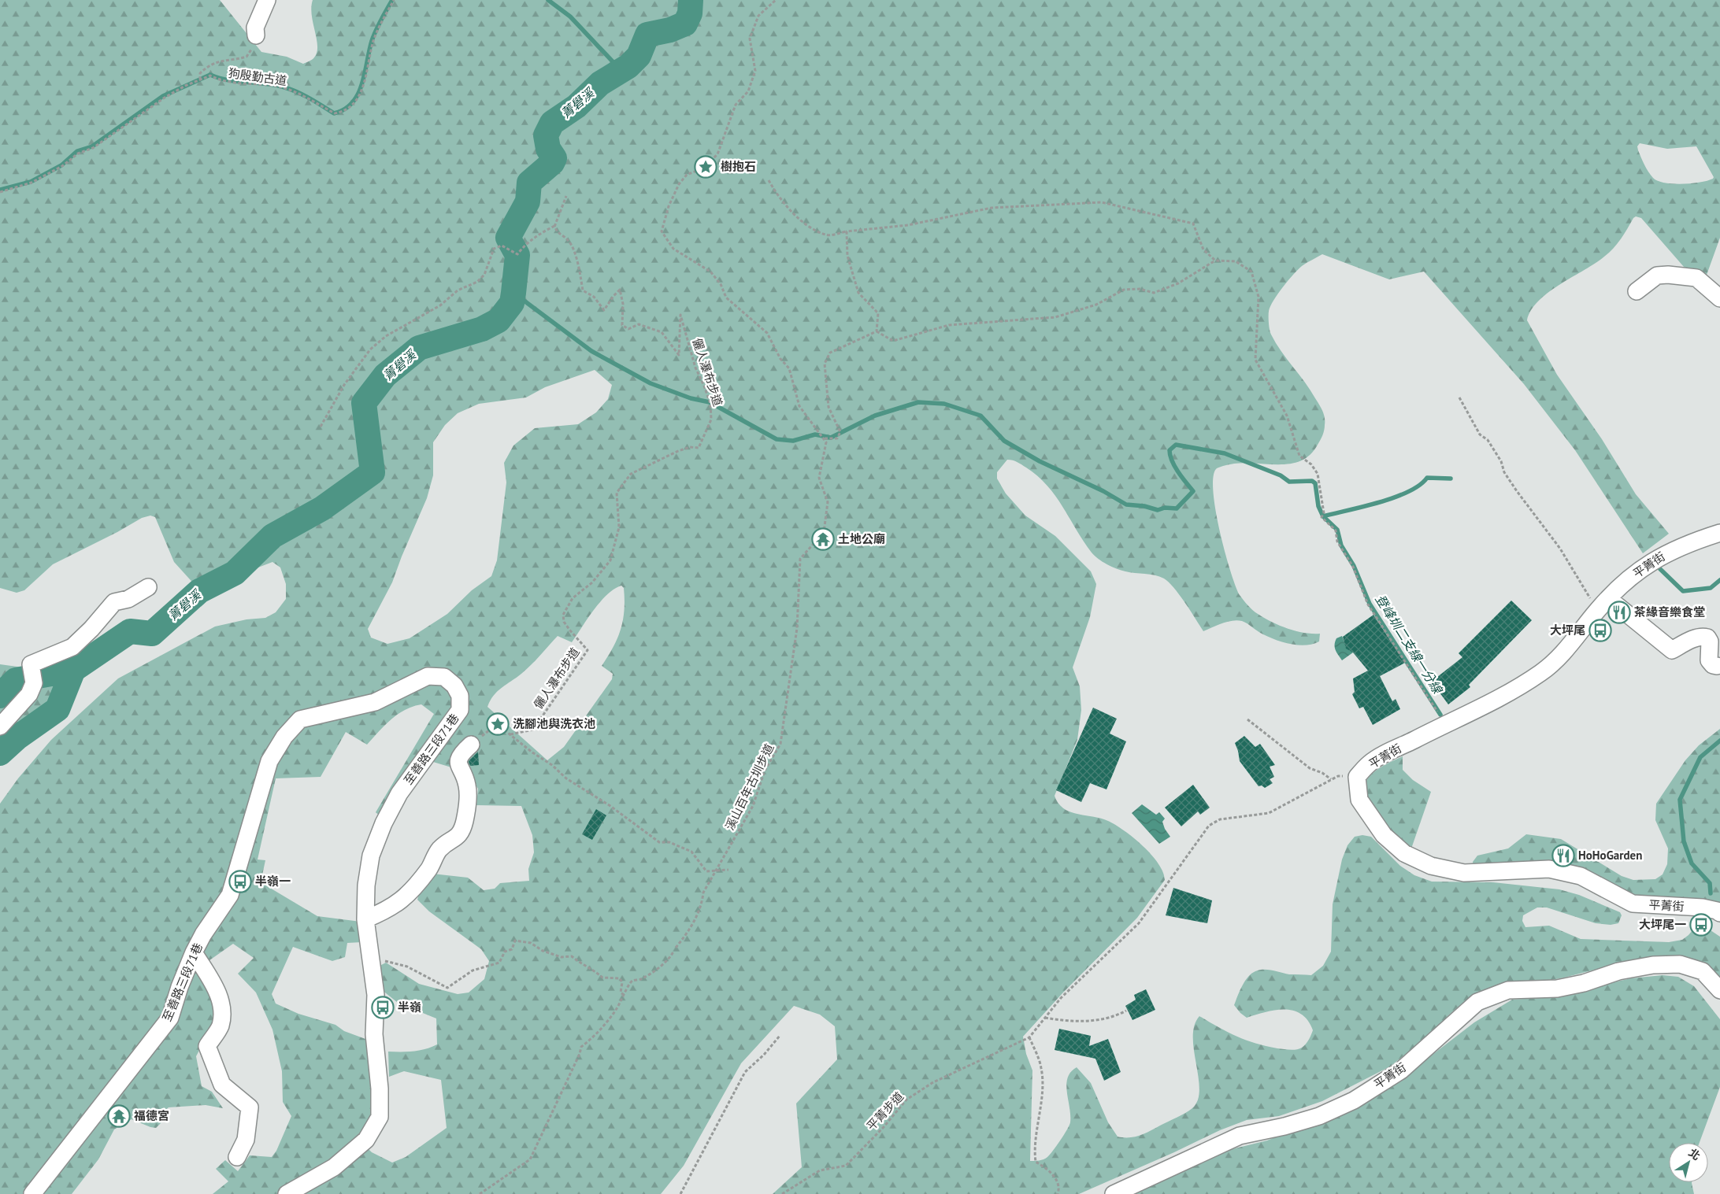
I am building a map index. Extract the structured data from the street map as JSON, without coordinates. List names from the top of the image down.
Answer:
{
  "streets": {
    "street": ["平菁街", "至善路三段71巷"],
    "path": [
      "狗殷勤古道",
      "儷人瀑布步道",
      "溪山百年古圳步道",
      "平菁步道"
    ]
  },
  "water": ["菁礐溪", "登峰圳二支線一分線"],
  "places": {
    "place": ["樹抱石", "洗腳池與洗衣池"],
    "temple": ["土地公廟", "福德宮"],
    "restaurant": ["茶緣音樂食堂", "HoHoGarden"],
    "bus stop": [
      "大坪尾",
      "半嶺一",
      "大坪尾一",
      "半嶺"
    ]
  },
  "north": "top right"
}
